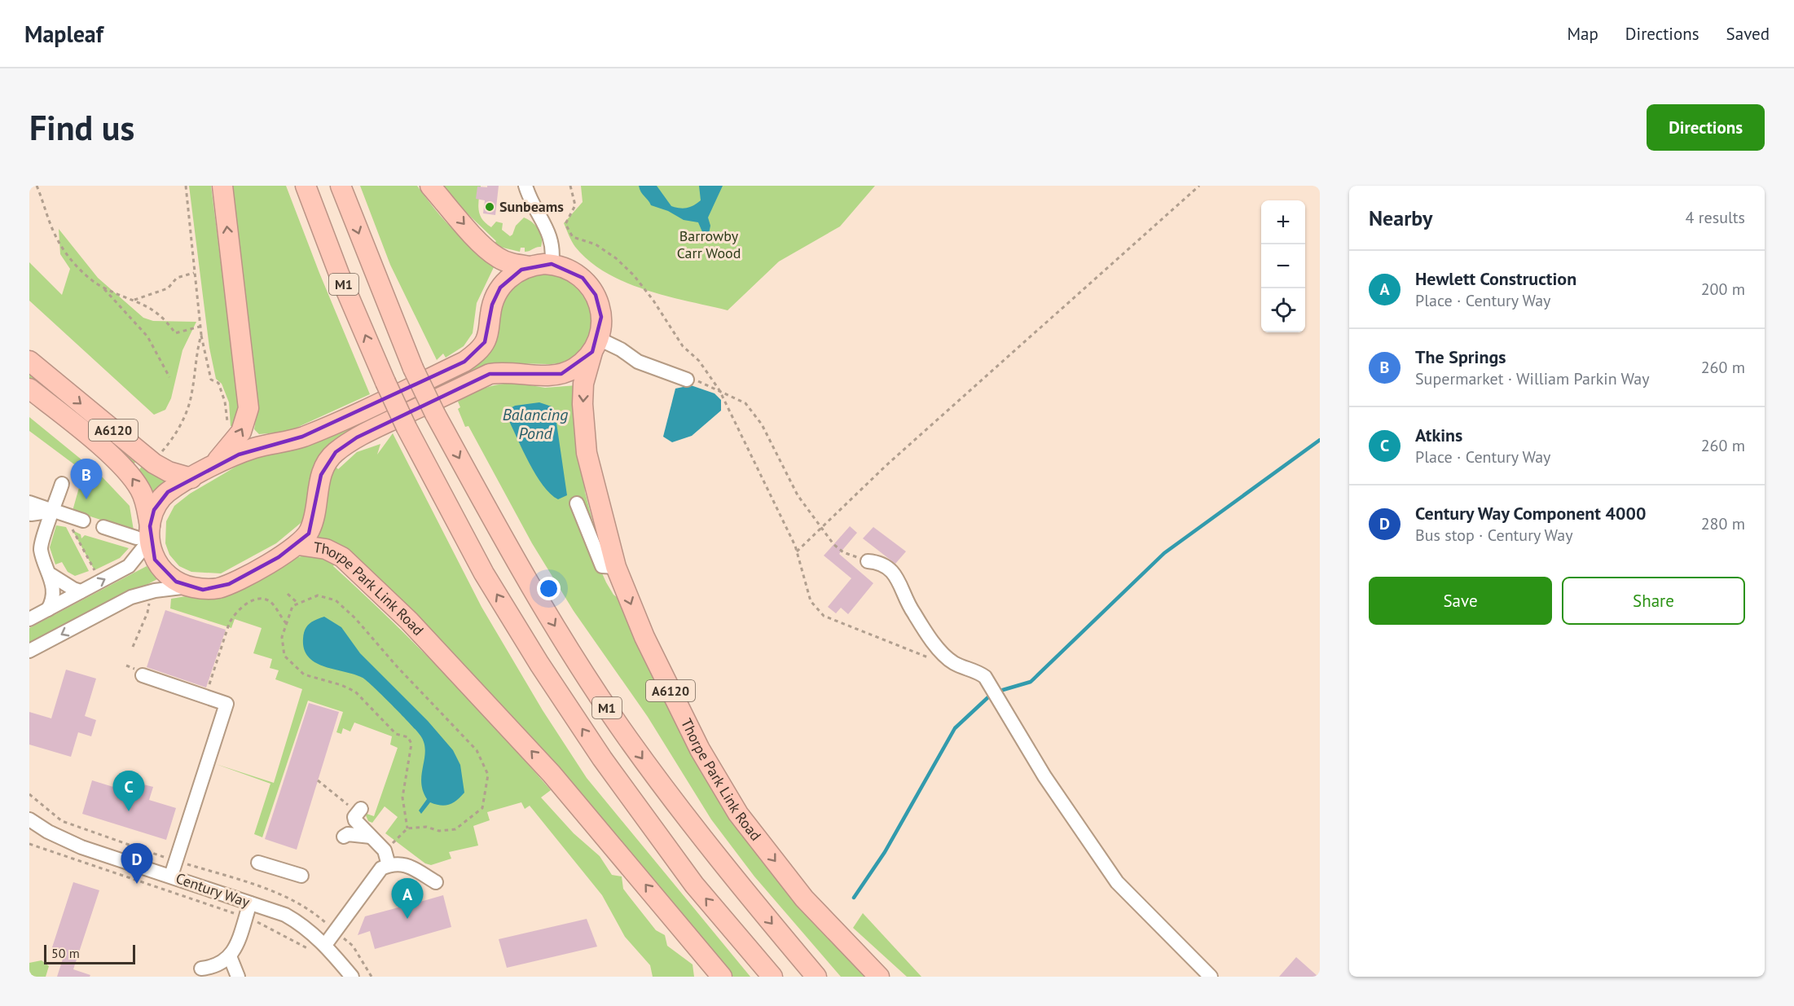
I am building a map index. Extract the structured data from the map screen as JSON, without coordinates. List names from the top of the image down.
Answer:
{
  "streets": {
    "highway": ["M1", "A6120", "Thorpe Park Link Road"],
    "street": ["Century Way"]
  },
  "water": ["Balancing Pond"],
  "parks": ["Barrowby Carr Wood"],
  "places": ["Sunbeams"],
  "scale_bar": "50 m",
  "page": {
    "header": "Mapleaf",
    "nav": ["Map", "Directions", "Saved"],
    "buttons": [
      "Directions",
      ["Save", "Share"]
    ],
    "title": "Find us",
    "heading": ["Nearby", "4 results"],
    "map_buttons": ["+", "−"],
    "list": [
      {
        "mark": "A",
        "name": "Hewlett Construction",
        "note": "Place · Century Way",
        "value": "200 m"
      },
      {
        "mark": "B",
        "name": "The Springs",
        "note": "Supermarket · William Parkin Way",
        "value": "260 m"
      },
      {
        "mark": "C",
        "name": "Atkins",
        "note": "Place · Century Way",
        "value": "260 m"
      },
      {
        "mark": "D",
        "name": "Century Way Component 4000",
        "note": "Bus stop · Century Way",
        "value": "280 m"
      }
    ],
    "pins": [
      "B",
      "C",
      "D",
      "A"
    ],
    "scale": "50 m"
  }
}
